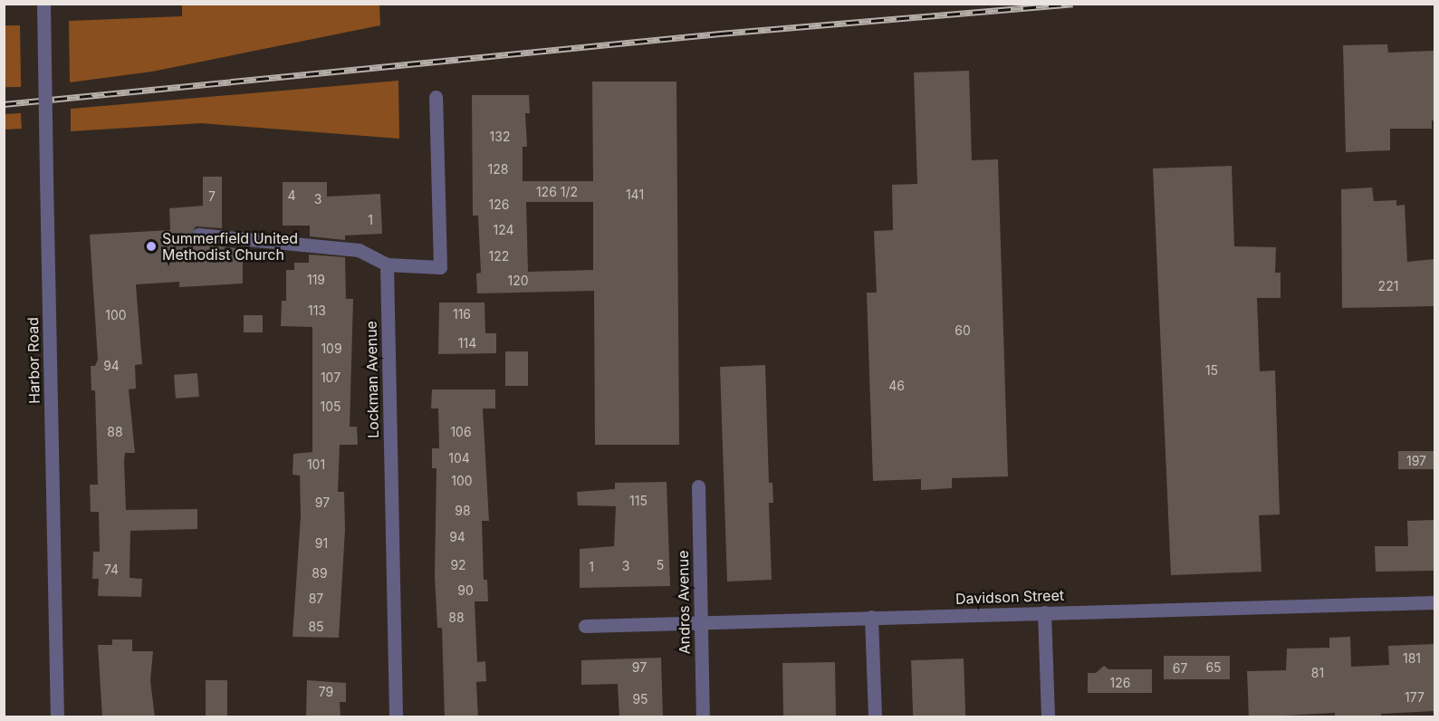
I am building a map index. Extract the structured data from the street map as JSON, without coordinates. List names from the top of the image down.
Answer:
{
  "streets": {
    "street": [
      "Harbor Road",
      "Lockman Avenue",
      "Davidson Street",
      "Andros Avenue"
    ]
  },
  "crossings": [
    ["Davidson Street", "Andros Avenue"]
  ],
  "places": ["Summerfield United Methodist Church"],
  "house_numbers": [
    "132",
    "128",
    "126 1/2",
    "141",
    "4",
    "7",
    "3",
    "126",
    "1",
    "124",
    "122",
    "119",
    "120",
    "221",
    "113",
    "116",
    "100",
    "60",
    "114",
    "109",
    "94",
    "15",
    "107",
    "46",
    "105",
    "88",
    "106",
    "104",
    "197",
    "101",
    "100",
    "115",
    "97",
    "98",
    "94",
    "91",
    "92",
    "5",
    "3",
    "1",
    "74",
    "89",
    "90",
    "87",
    "88",
    "85",
    "181",
    "97",
    "65",
    "67",
    "81",
    "126",
    "79",
    "177",
    "95"
  ]
}
